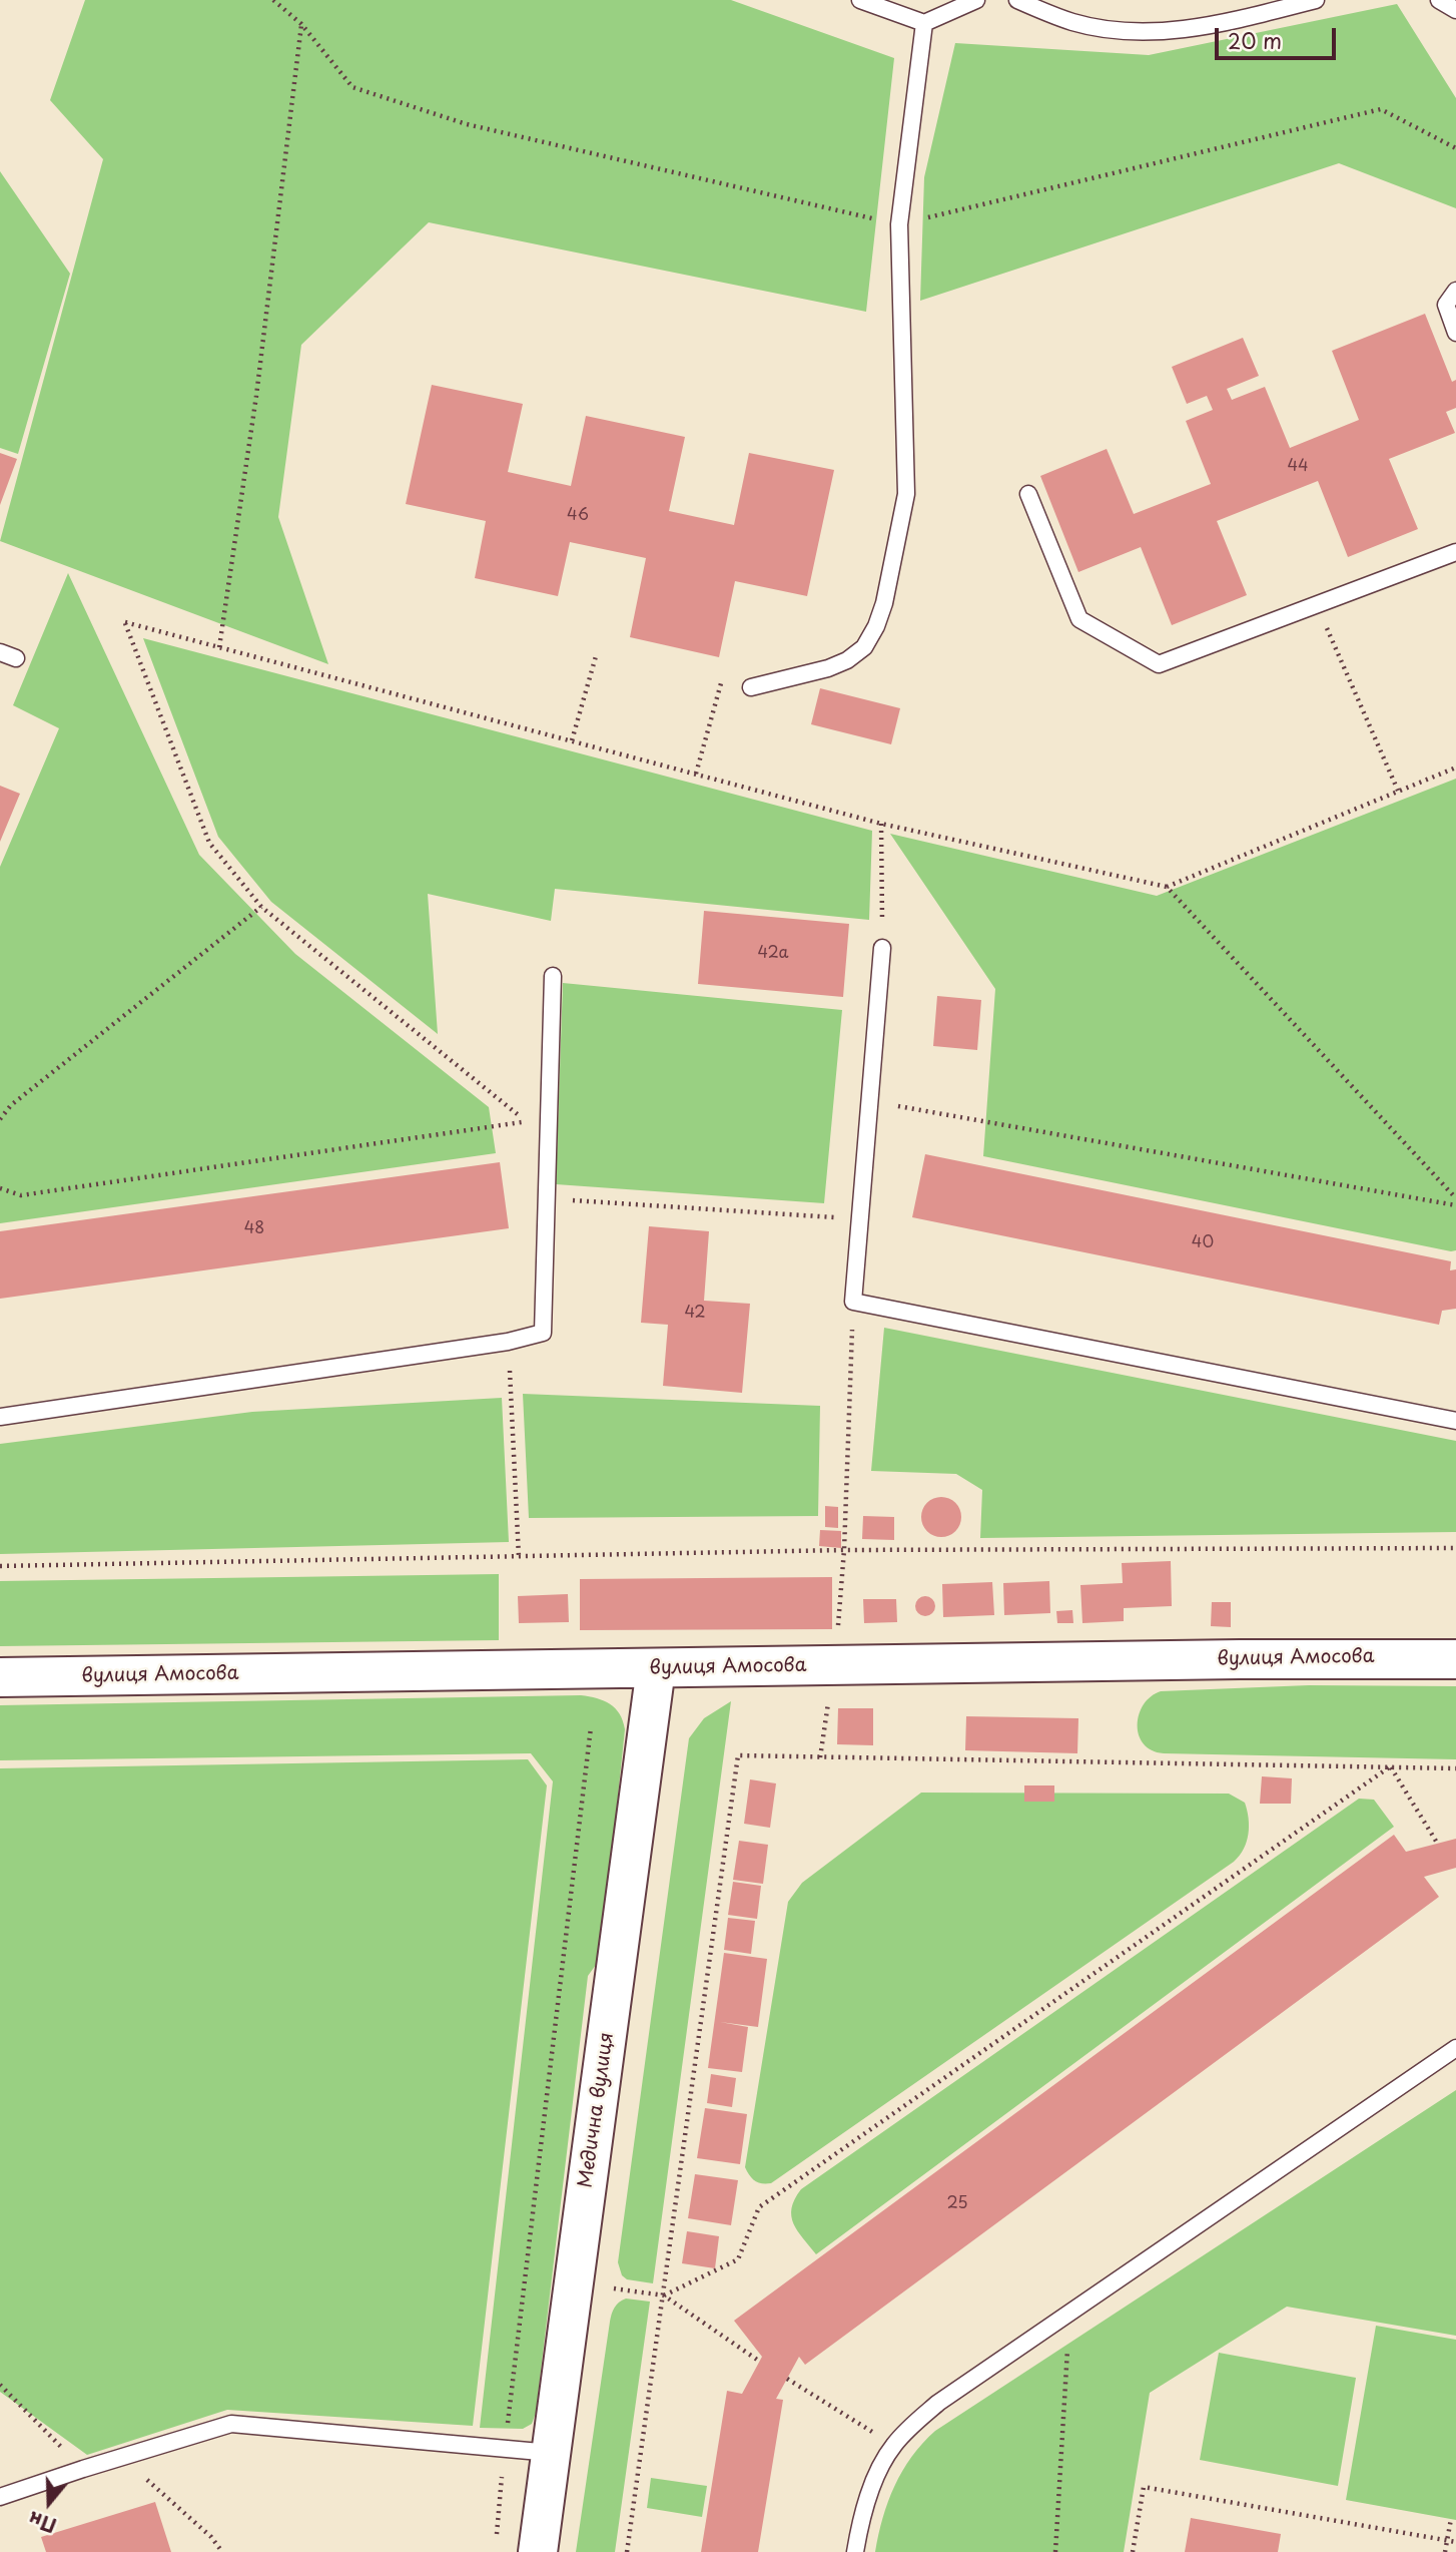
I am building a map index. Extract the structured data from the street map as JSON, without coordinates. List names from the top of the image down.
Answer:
{
  "streets": {
    "street": ["вулиця Амосова", "Медична вулиця"]
  },
  "crossings": [
    ["вулиця Амосова", "Медична вулиця"]
  ],
  "house_numbers": [
    "44",
    "46",
    "42а",
    "48",
    "40",
    "42",
    "25"
  ],
  "scale_bar": "20 m",
  "north": "bottom"
}
